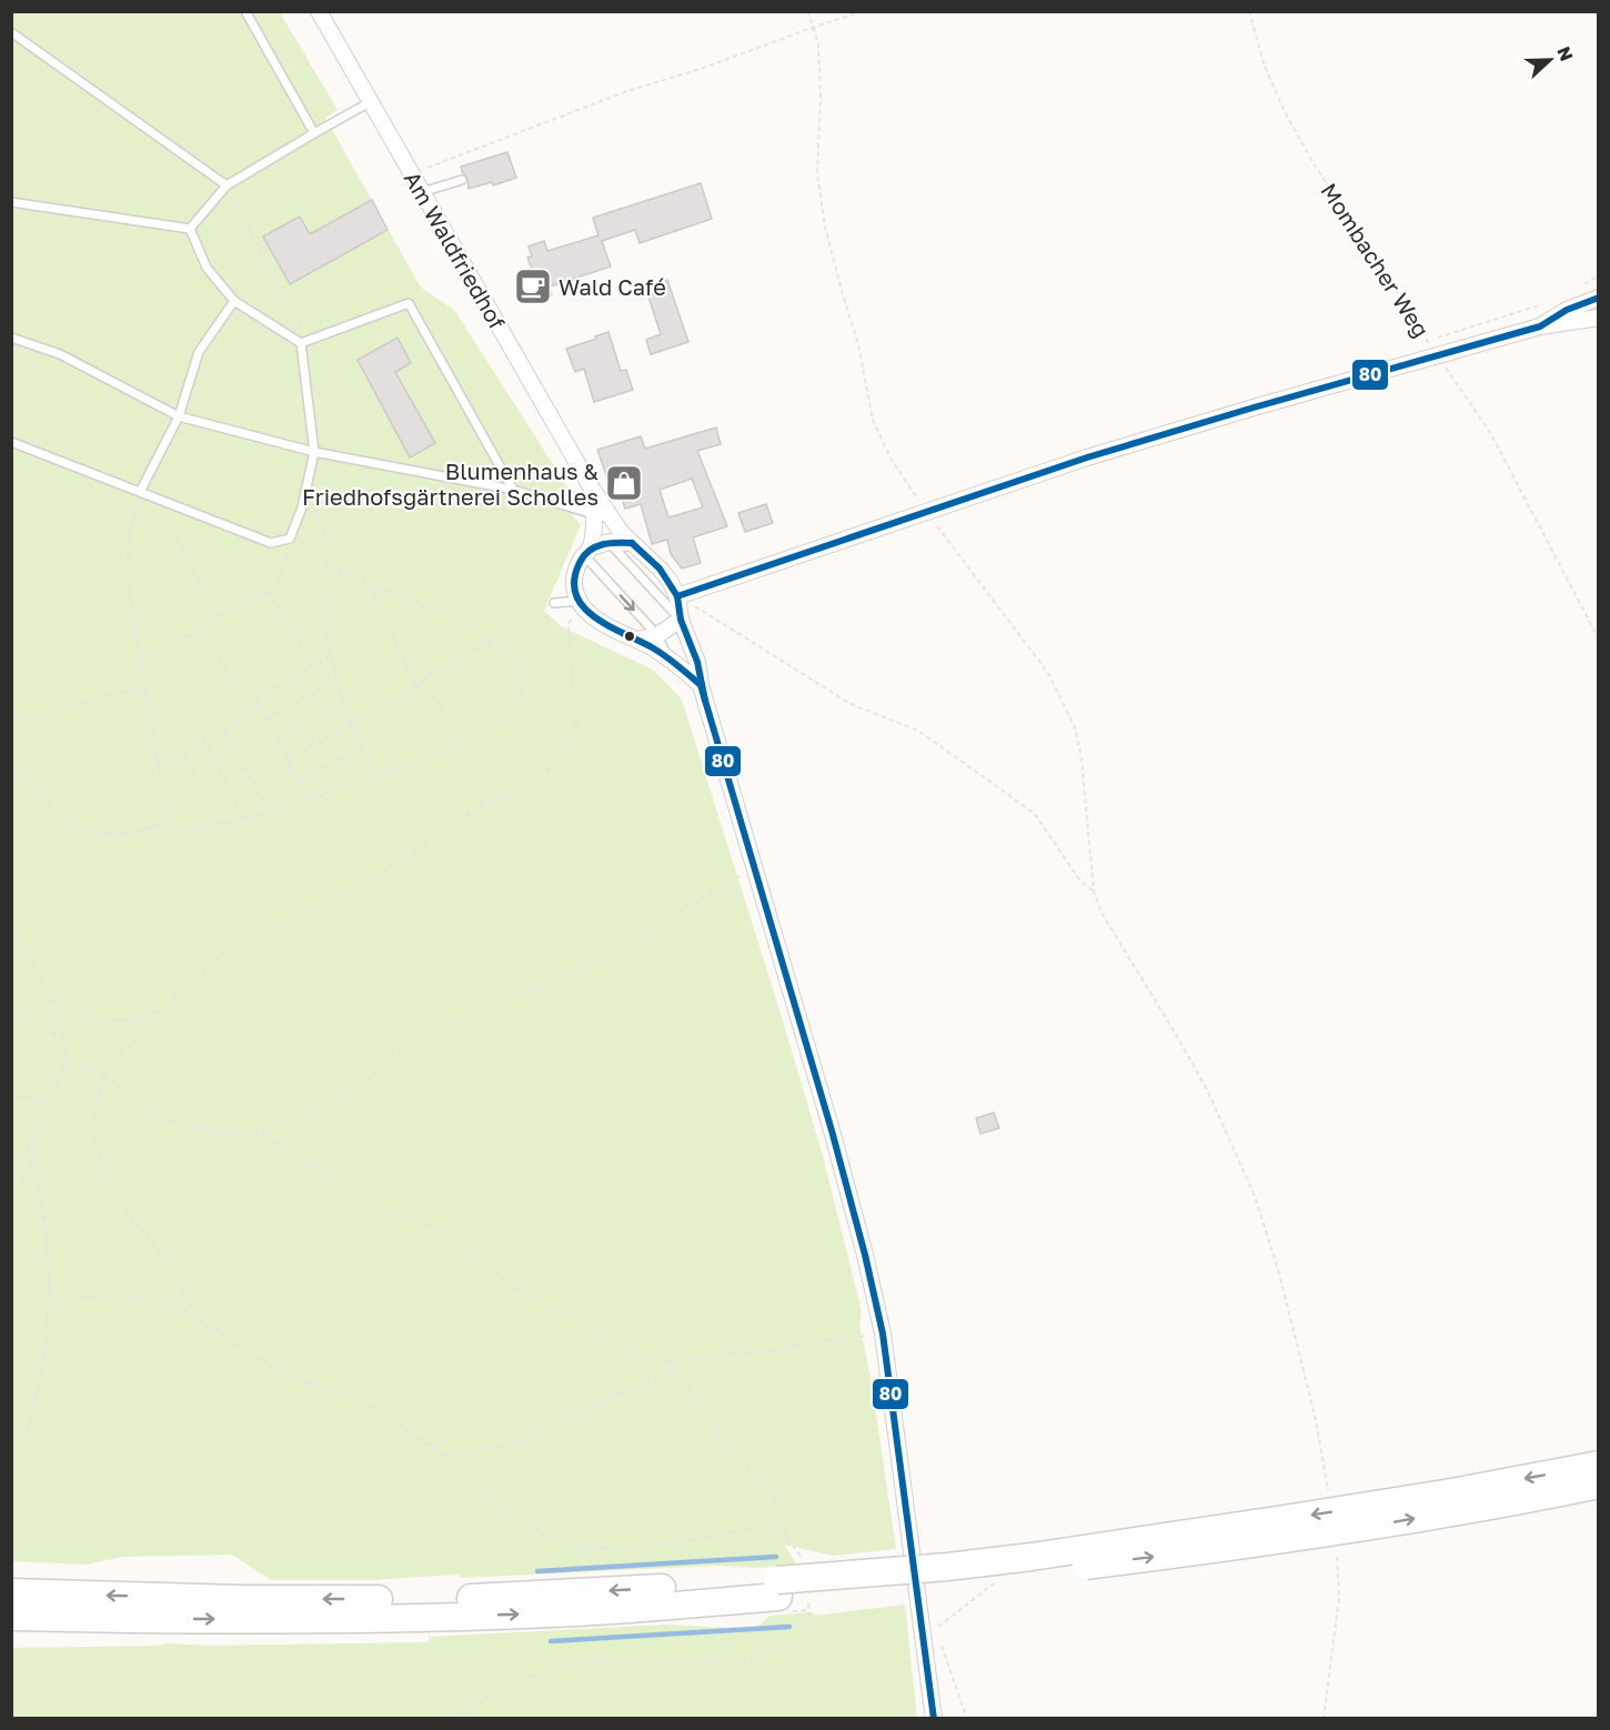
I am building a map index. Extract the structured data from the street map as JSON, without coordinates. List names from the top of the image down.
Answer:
{
  "streets": {
    "street": ["Am Waldfriedhof"],
    "path": ["Mombacher Weg"]
  },
  "places": {
    "cafe": ["Wald Café"],
    "shop": ["Blumenhaus & Friedhofsgärtnerei Scholles"]
  },
  "lines": ["transit line 80"],
  "north": "right"
}
